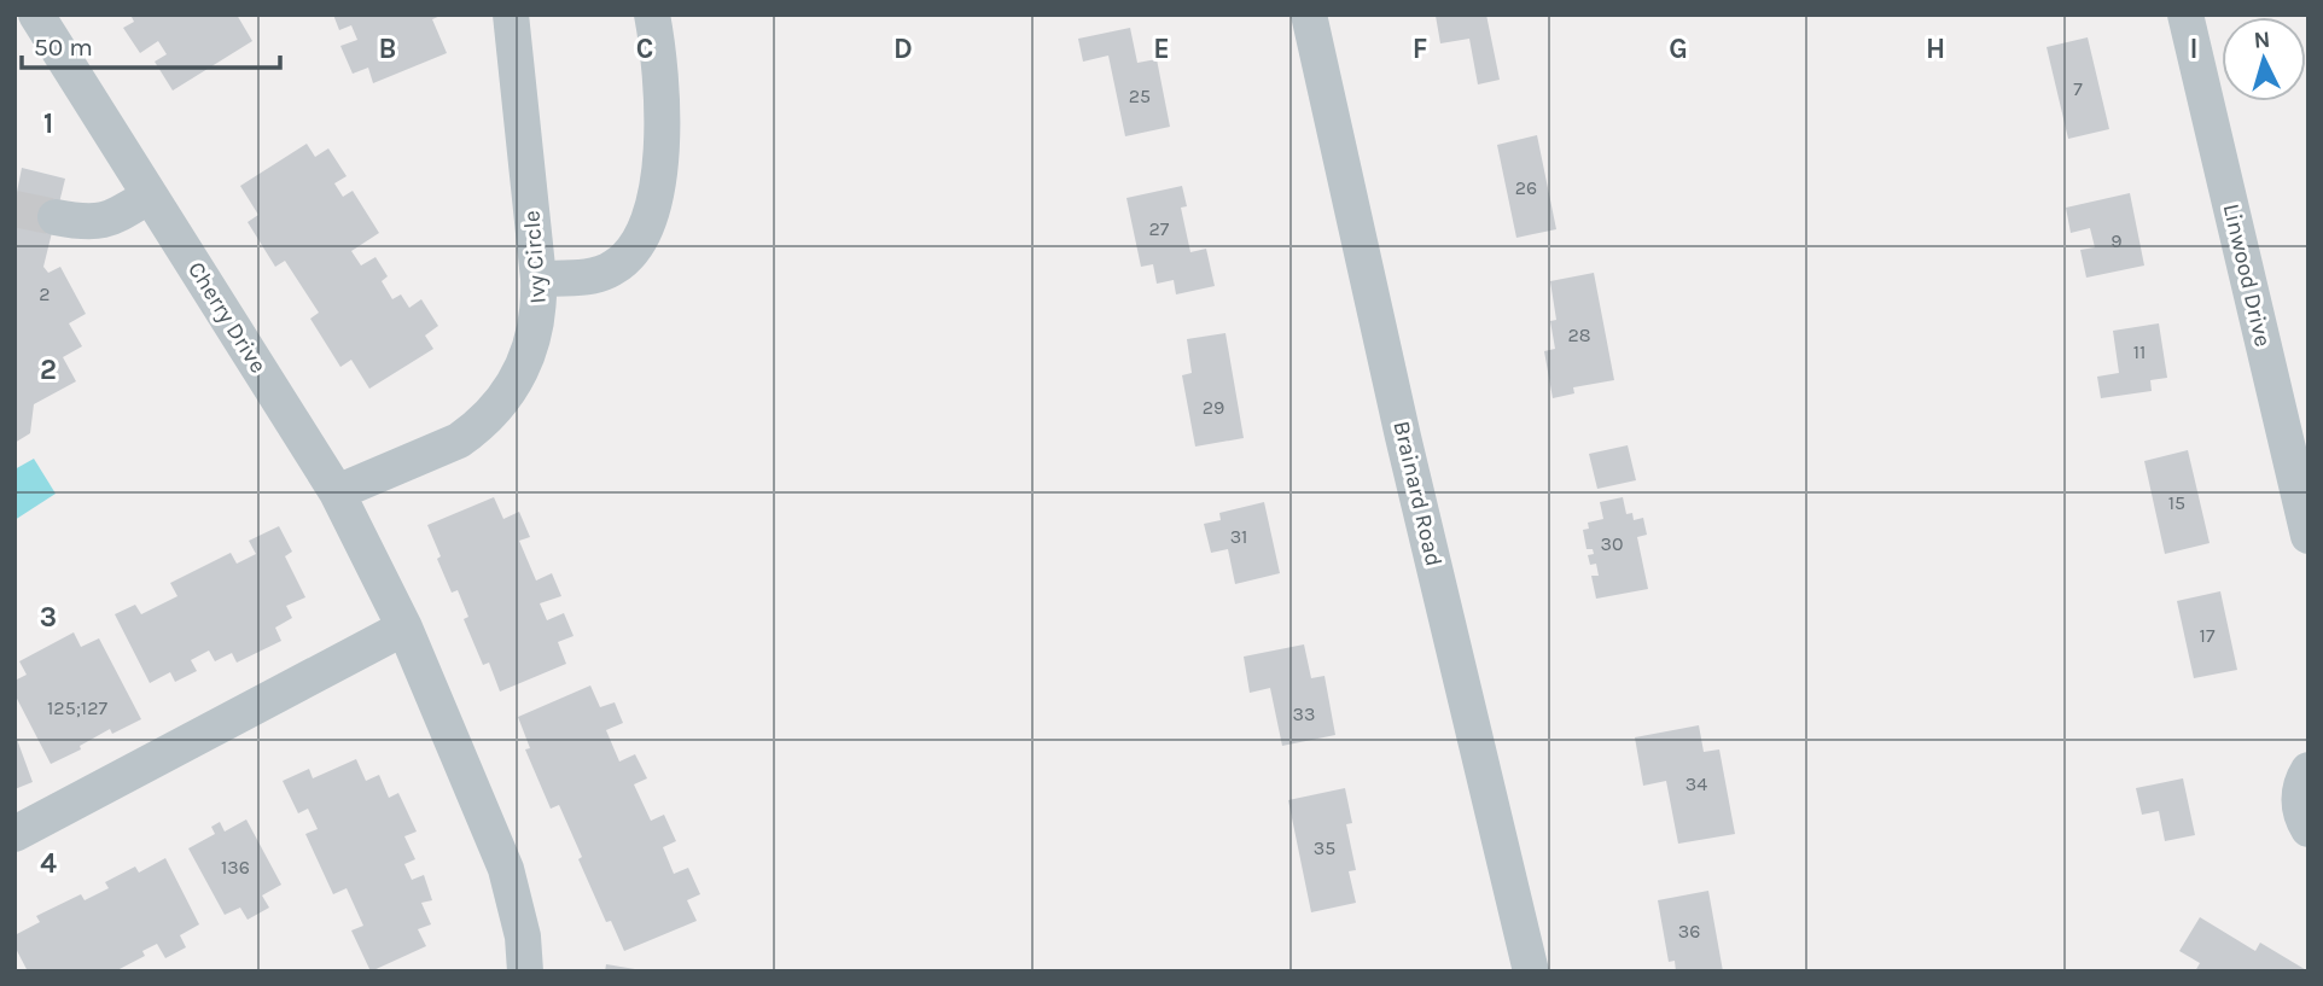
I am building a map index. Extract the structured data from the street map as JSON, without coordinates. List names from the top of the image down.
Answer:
{
  "streets": {
    "street": [
      "Ivy Circle",
      "Linwood Drive",
      "Cherry Drive",
      "Brainard Road"
    ]
  },
  "crossings": [
    ["Ivy Circle", "Cherry Drive"]
  ],
  "house_numbers": [
    "7",
    "25",
    "26",
    "27",
    "9",
    "2",
    "28",
    "11",
    "29",
    "15",
    "31",
    "30",
    "17",
    "125;127",
    "33",
    "34",
    "35",
    "136",
    "36"
  ],
  "scale_bar": "50 m",
  "north": "top",
  "grid": {
    "columns": [
      "B",
      "C",
      "D",
      "E",
      "F",
      "G",
      "H",
      "I"
    ],
    "rows": [
      "1",
      "2",
      "3",
      "4"
    ]
  }
}
